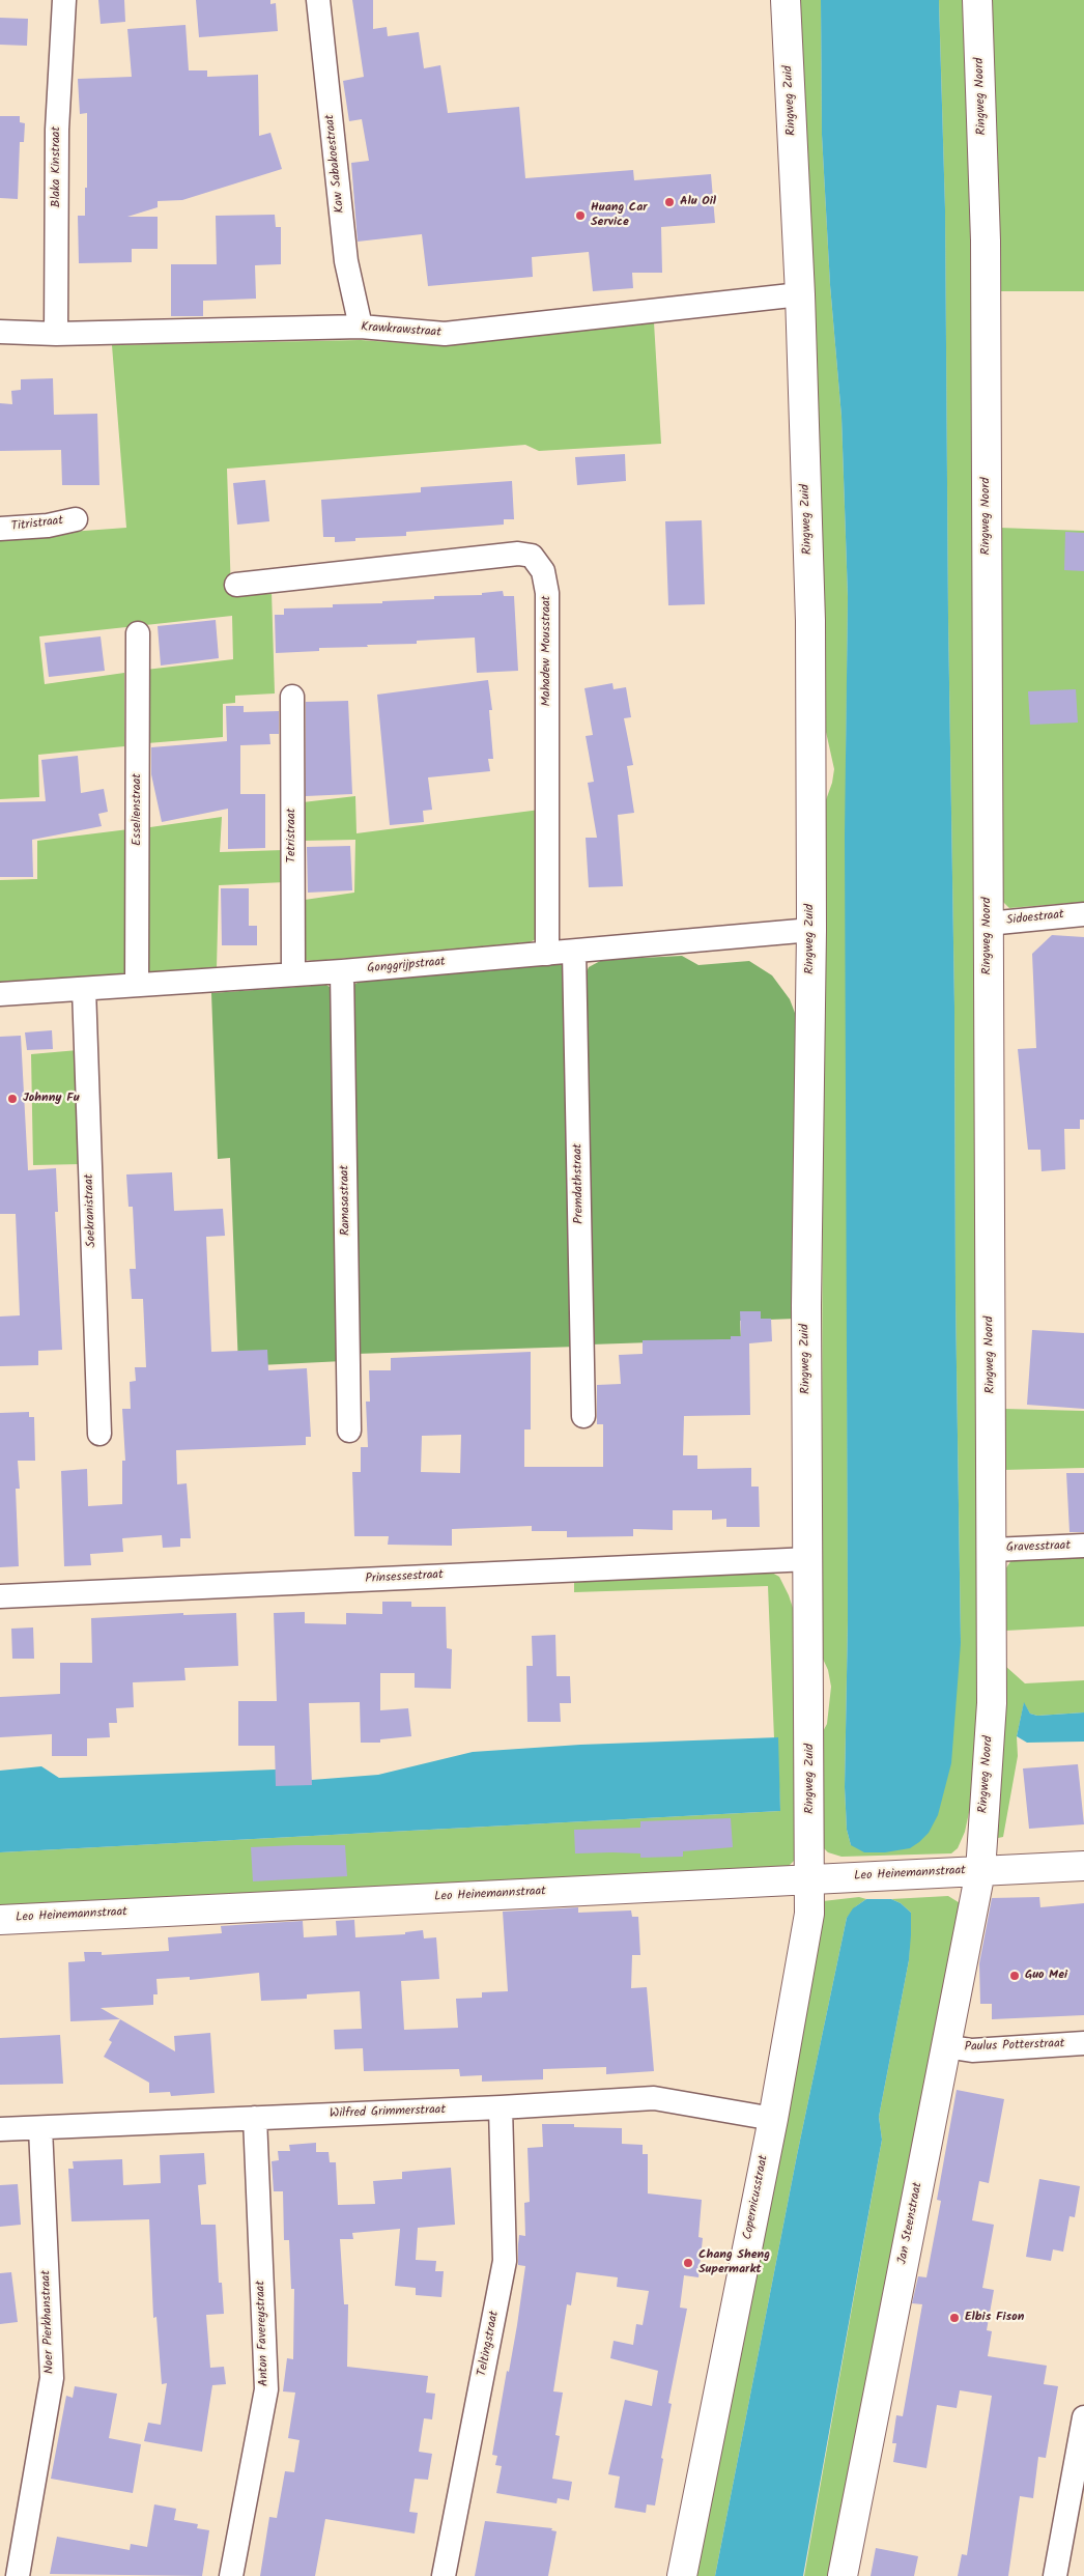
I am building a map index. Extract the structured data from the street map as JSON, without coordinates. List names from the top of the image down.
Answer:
{
  "streets": {
    "street": [
      "Ringweg Noord",
      "Ringweg Zuid",
      "Kaw Sabakoestraat",
      "Blaka Kinstraat",
      "Krawkrawstraat",
      "Titristraat",
      "Mahadew Mousstraat",
      "Esselienstraat",
      "Tetristraat",
      "Sidoestraat",
      "Gonggrijpstraat",
      "Premdathstraat",
      "Ramasastraat",
      "Soekranistraat",
      "Gravesstraat",
      "Prinsessestraat",
      "Leo Heinemannstraat",
      "Paulus Potterstraat",
      "Wilfred Grimmerstraat",
      "Copernicusstraat",
      "Jan Steenstraat",
      "Noer Pierkhanstraat",
      "Anton Favereystraat",
      "Teltingstraat"
    ]
  },
  "crossings": [
    ["Ringweg Noord", "Sidoestraat"],
    ["Ringweg Noord", "Gravesstraat"],
    ["Ringweg Noord", "Leo Heinemannstraat"],
    ["Ringweg Noord", "Jan Steenstraat"],
    ["Ringweg Zuid", "Krawkrawstraat"],
    ["Ringweg Zuid", "Gonggrijpstraat"],
    ["Ringweg Zuid", "Prinsessestraat"],
    ["Ringweg Zuid", "Leo Heinemannstraat"],
    ["Ringweg Zuid", "Copernicusstraat"],
    ["Kaw Sabakoestraat", "Krawkrawstraat"],
    ["Blaka Kinstraat", "Krawkrawstraat"],
    ["Mahadew Mousstraat", "Gonggrijpstraat"],
    ["Esselienstraat", "Gonggrijpstraat"],
    ["Tetristraat", "Gonggrijpstraat"],
    ["Gonggrijpstraat", "Premdathstraat"],
    ["Gonggrijpstraat", "Ramasastraat"],
    ["Gonggrijpstraat", "Soekranistraat"],
    ["Leo Heinemannstraat", "Copernicusstraat"],
    ["Leo Heinemannstraat", "Jan Steenstraat"],
    ["Paulus Potterstraat", "Jan Steenstraat"],
    ["Wilfred Grimmerstraat", "Copernicusstraat"],
    ["Wilfred Grimmerstraat", "Noer Pierkhanstraat"],
    ["Wilfred Grimmerstraat", "Anton Favereystraat"],
    ["Wilfred Grimmerstraat", "Teltingstraat"]
  ],
  "places": [
    "Alu Oil",
    "Huang Car Service",
    "Johnny Fu",
    "Guo Mei",
    "Chang Sheng Supermarkt",
    "Elbis Fison"
  ]
}
